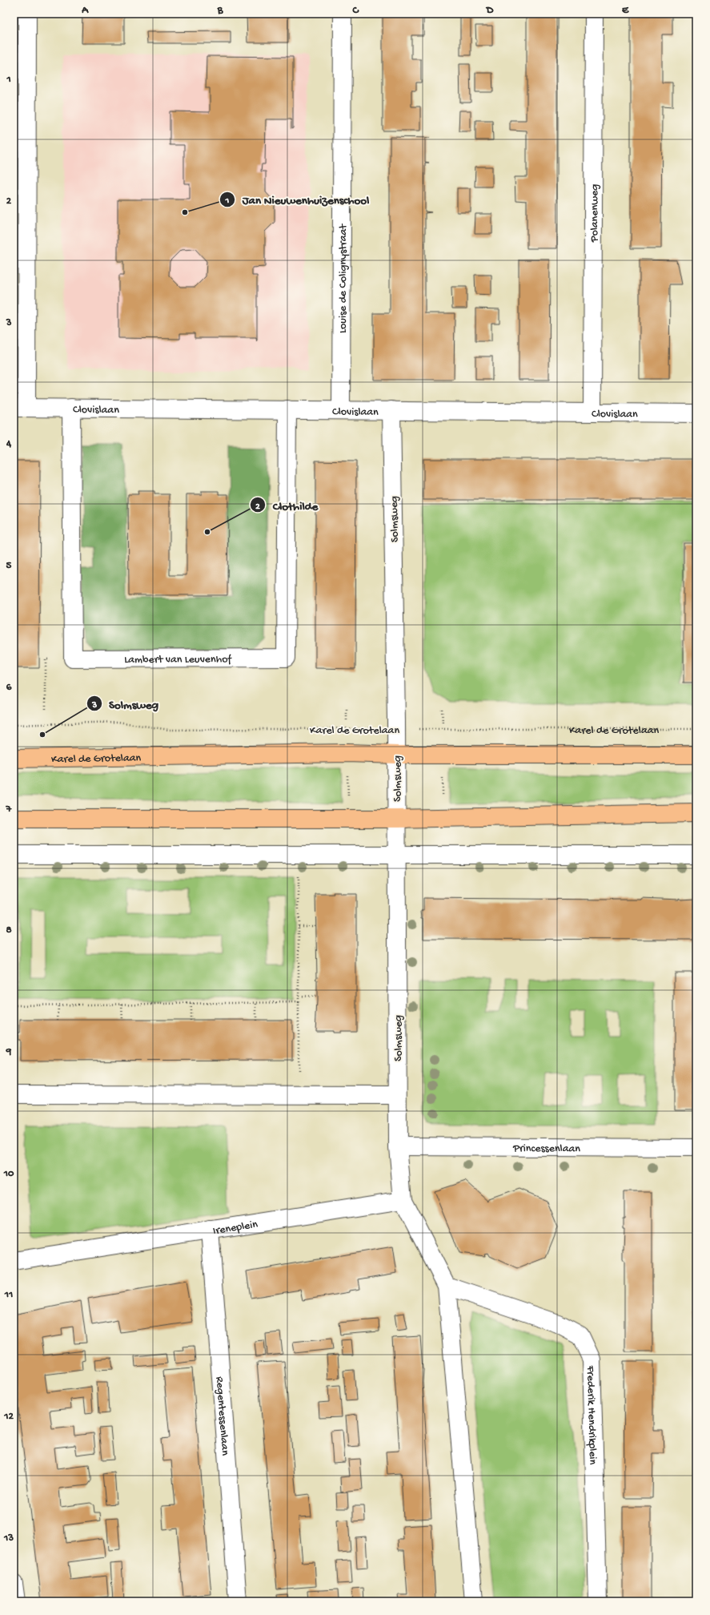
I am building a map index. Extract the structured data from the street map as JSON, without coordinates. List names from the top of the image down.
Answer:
{
  "streets": {
    "main road": ["Karel de Grotelaan"],
    "street": [
      "Polanenweg",
      "Louise de Colignystraat",
      "Clovislaan",
      "Solmsweg",
      "Lambert van Leuvenhof",
      "Princessenlaan",
      "Ireneplein",
      "Frederik Hendrikplein",
      "Regentessenlaan"
    ]
  },
  "crossings": [
    ["Polanenweg", "Clovislaan"],
    ["Louise de Colignystraat", "Clovislaan"],
    ["Clovislaan", "Solmsweg"],
    ["Clovislaan", "Lambert van Leuvenhof"],
    ["Solmsweg", "Karel de Grotelaan"],
    ["Solmsweg", "Princessenlaan"],
    ["Ireneplein", "Regentessenlaan"]
  ],
  "places": ["Jan Nieuwenhuizenschool", "Clothilde", "Solmsweg"],
  "grid": {
    "columns": [
      "A",
      "B",
      "C",
      "D",
      "E"
    ],
    "rows": [
      "1",
      "2",
      "3",
      "4",
      "5",
      "6",
      "7",
      "8",
      "9",
      "10",
      "11",
      "12",
      "13"
    ]
  }
}
